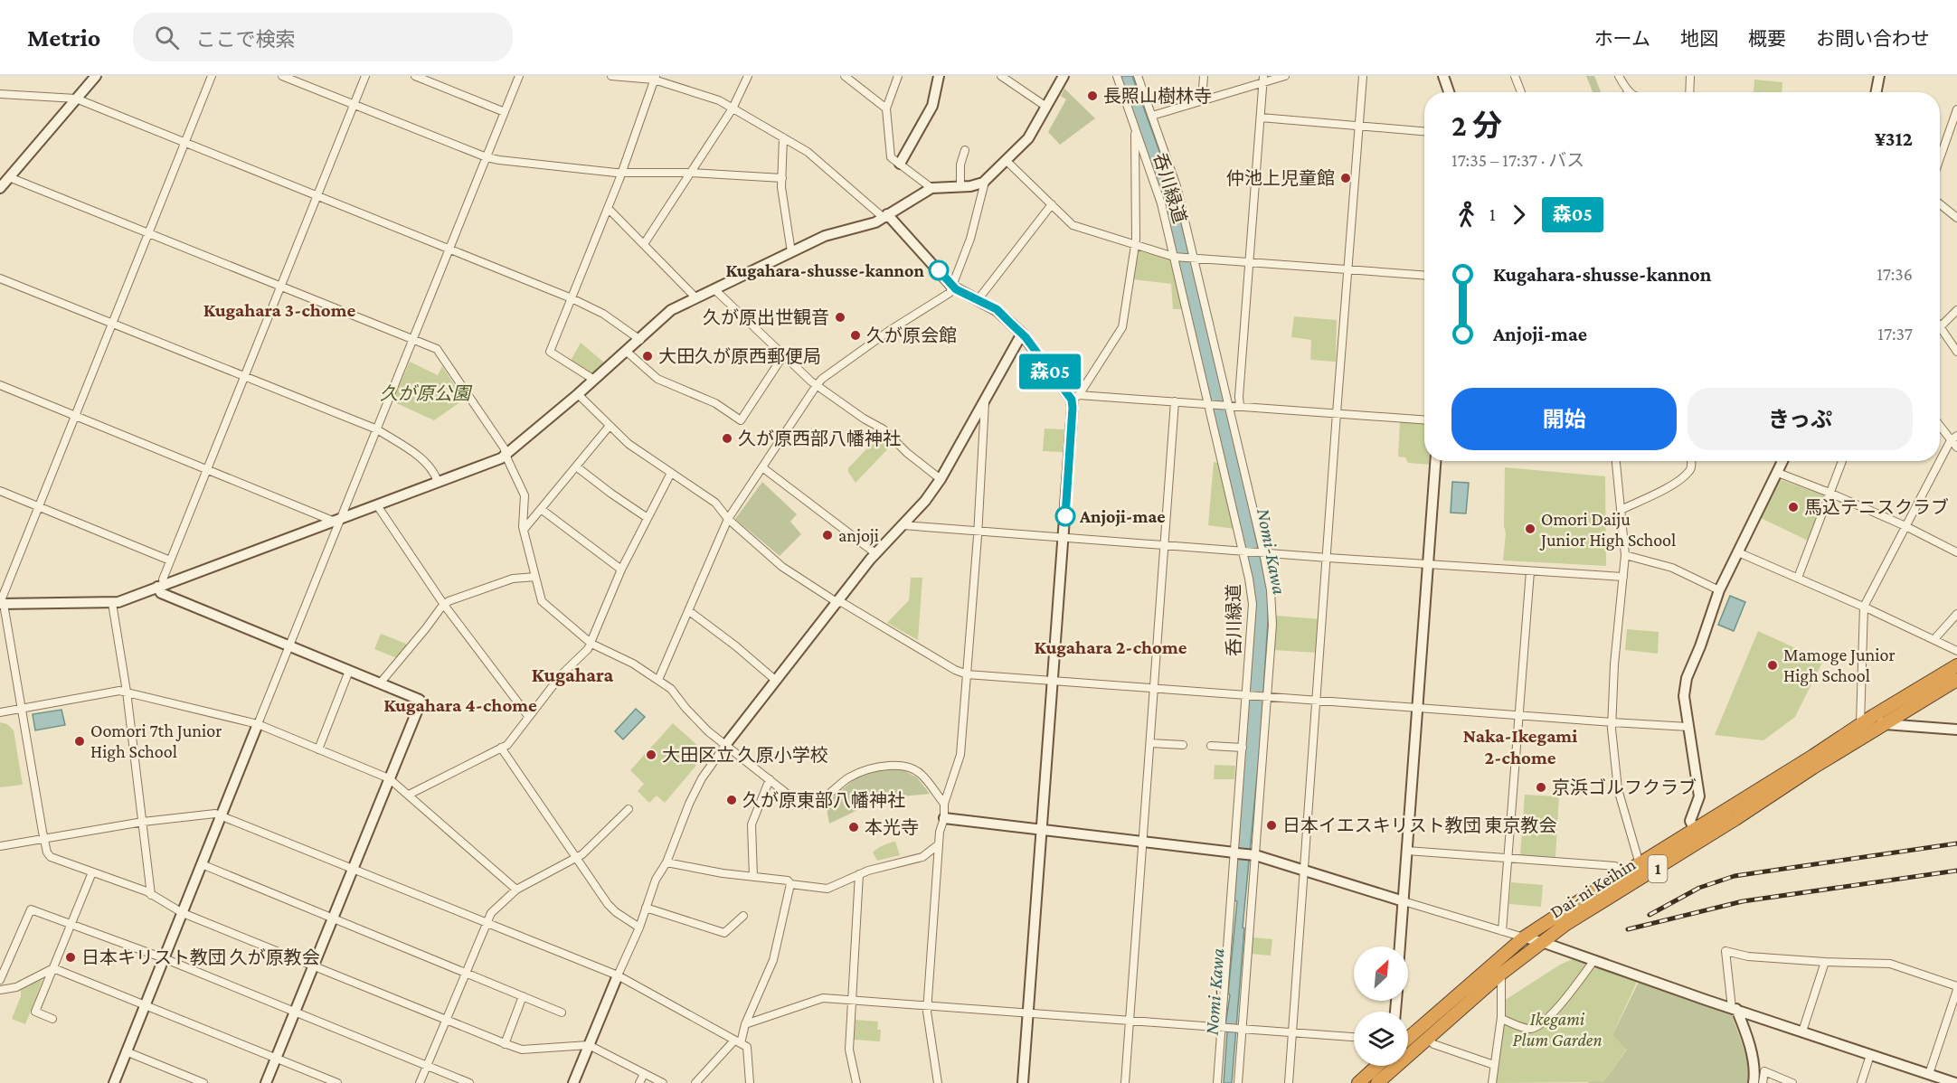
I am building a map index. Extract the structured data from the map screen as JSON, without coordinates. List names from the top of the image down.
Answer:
{
  "streets": {
    "highway": ["1", "Dai-ni Keihin"],
    "street": ["呑川緑道"]
  },
  "districts": [
    "Kugahara 3-chome",
    "Kugahara 2-chome",
    "Kugahara",
    "Kugahara 4-chome",
    "Naka-Ikegami 2-chome"
  ],
  "water": ["Nomi-Kawa"],
  "parks": ["久が原公園", "Ikegami Plum Garden"],
  "places": [
    "長照山樹林寺",
    "仲池上児童館",
    "Kugahara-shusse-kannon",
    "久が原出世観音",
    "久が原会館",
    "大田久が原西郵便局",
    "久が原西部八幡神社",
    "馬込テニスクラブ",
    "Anjoji-mae",
    "Omori Daiju Junior High School",
    "anjoji",
    "Mamoge Junior High School",
    "Oomori 7th Junior High School",
    "大田区立 久原小学校",
    "京浜ゴルフクラブ",
    "久が原東部八幡神社",
    "日本イエスキリスト教団 東京教会",
    "本光寺",
    "日本キリスト教団 久が原教会"
  ],
  "lines": ["bus line 森05"],
  "north": "top right",
  "page": {
    "header": "Metrio",
    "search": "ここで検索",
    "nav": [
      "ホーム",
      "地図",
      "概要",
      "お問い合わせ"
    ],
    "on_map": "森05",
    "heading": ["2 分", "17:35 – 17:37 · バス", "¥312"],
    "legs": ["1", "森05"],
    "list": [
      {
        "name": "Kugahara-shusse-kannon",
        "value": "17:36"
      },
      {
        "name": "Anjoji-mae",
        "value": "17:37"
      }
    ],
    "buttons": ["開始", "きっぷ"]
  }
}
